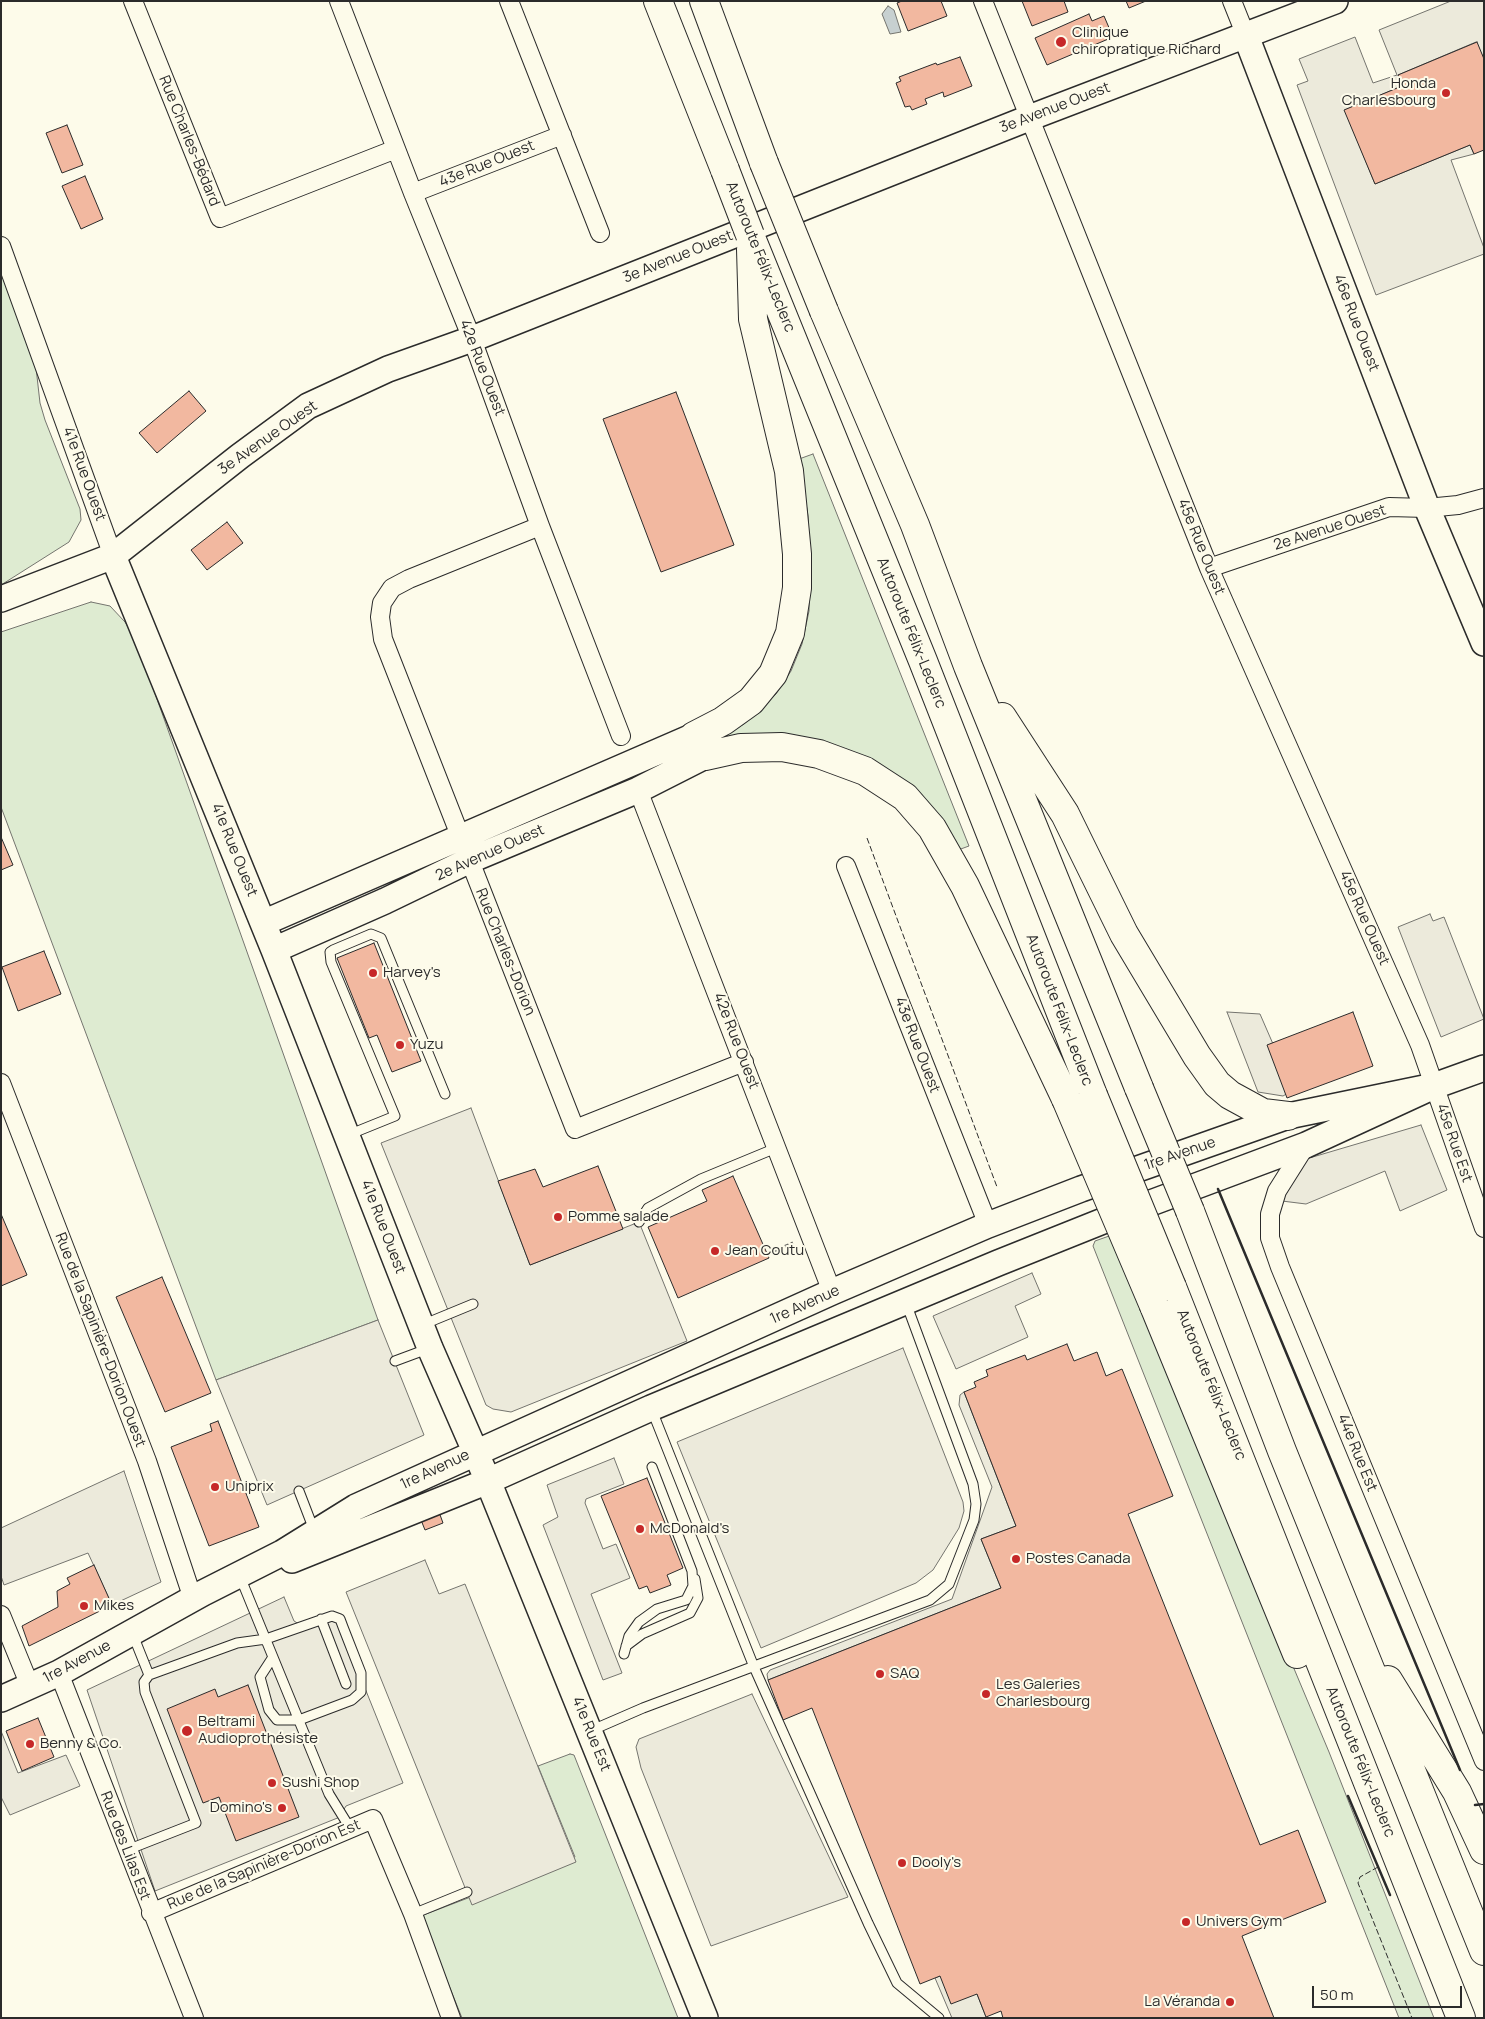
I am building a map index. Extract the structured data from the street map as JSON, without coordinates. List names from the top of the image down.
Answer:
{
  "streets": {
    "highway": ["Autoroute Félix-Leclerc"],
    "street": [
      "3e Avenue Ouest",
      "Rue Charles-Bédard",
      "43e Rue Ouest",
      "46e Rue Ouest",
      "42e Rue Ouest",
      "41e Rue Ouest",
      "2e Avenue Ouest",
      "45e Rue Ouest",
      "Rue Charles-Dorion",
      "45e Rue Est",
      "1re Avenue",
      "Rue de la Sapinière-Dorion Ouest",
      "44e Rue Est",
      "41e Rue Est",
      "Rue des Lilas Est",
      "Rue de la Sapinière-Dorion Est"
    ]
  },
  "crossings": [
    ["3e Avenue Ouest", "46e Rue Ouest"],
    ["3e Avenue Ouest", "42e Rue Ouest"],
    ["3e Avenue Ouest", "41e Rue Ouest"],
    ["3e Avenue Ouest", "45e Rue Ouest"],
    ["Rue Charles-Bédard", "42e Rue Ouest"],
    ["43e Rue Ouest", "42e Rue Ouest"],
    ["43e Rue Ouest", "1re Avenue"],
    ["46e Rue Ouest", "2e Avenue Ouest"],
    ["42e Rue Ouest", "2e Avenue Ouest"],
    ["42e Rue Ouest", "Rue Charles-Dorion"],
    ["42e Rue Ouest", "1re Avenue"],
    ["41e Rue Ouest", "2e Avenue Ouest"],
    ["41e Rue Ouest", "1re Avenue"],
    ["41e Rue Ouest", "41e Rue Est"],
    ["2e Avenue Ouest", "45e Rue Ouest"],
    ["2e Avenue Ouest", "Rue Charles-Dorion"],
    ["45e Rue Ouest", "45e Rue Est"],
    ["45e Rue Ouest", "1re Avenue"],
    ["45e Rue Est", "1re Avenue"],
    ["1re Avenue", "Rue de la Sapinière-Dorion Ouest"],
    ["1re Avenue", "44e Rue Est"],
    ["1re Avenue", "41e Rue Est"],
    ["1re Avenue", "Rue des Lilas Est"],
    ["Rue des Lilas Est", "Rue de la Sapinière-Dorion Est"]
  ],
  "places": [
    "Clinique chiropratique Richard",
    "Honda Charlesbourg",
    "Harvey's",
    "Yuzu",
    "Pomme salade",
    "Jean Coutu",
    "Uniprix",
    "McDonald's",
    "Postes Canada",
    "Mikes",
    "SAQ",
    "Les Galeries Charlesbourg",
    "Beltrami Audioprothésiste",
    "Benny & Co.",
    "Sushi Shop",
    "Domino's",
    "Dooly's",
    "Univers Gym",
    "La Véranda"
  ],
  "scale_bar": "50 m"
}
